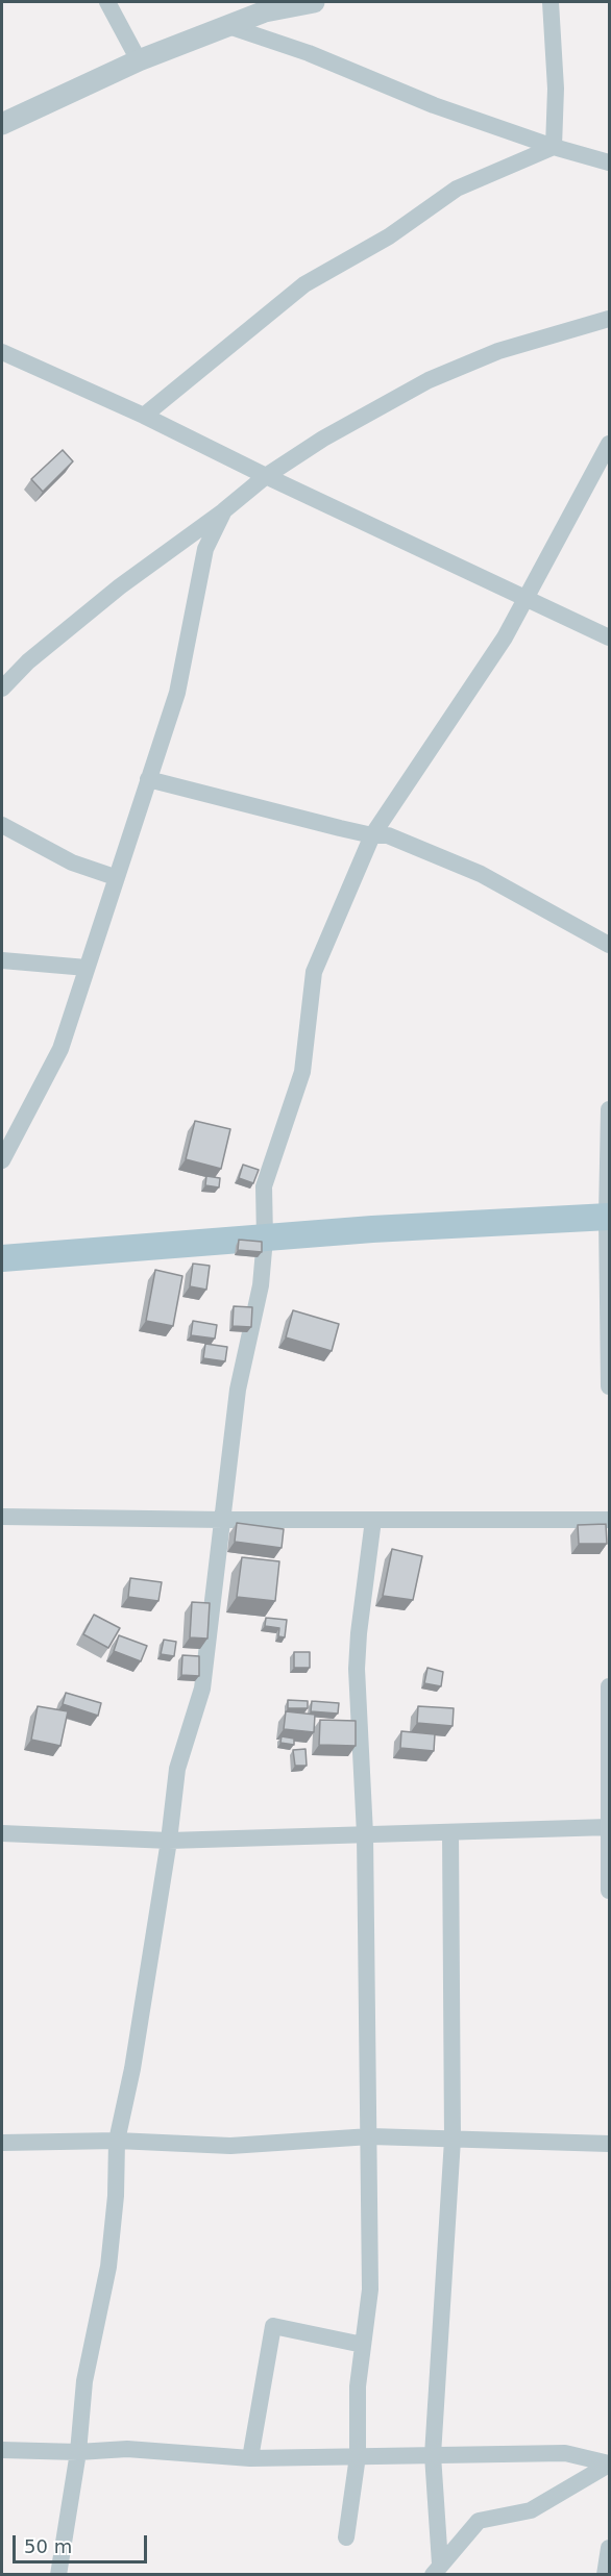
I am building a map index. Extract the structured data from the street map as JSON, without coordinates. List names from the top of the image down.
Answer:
{
  "scale_bar": "50 m"
}
